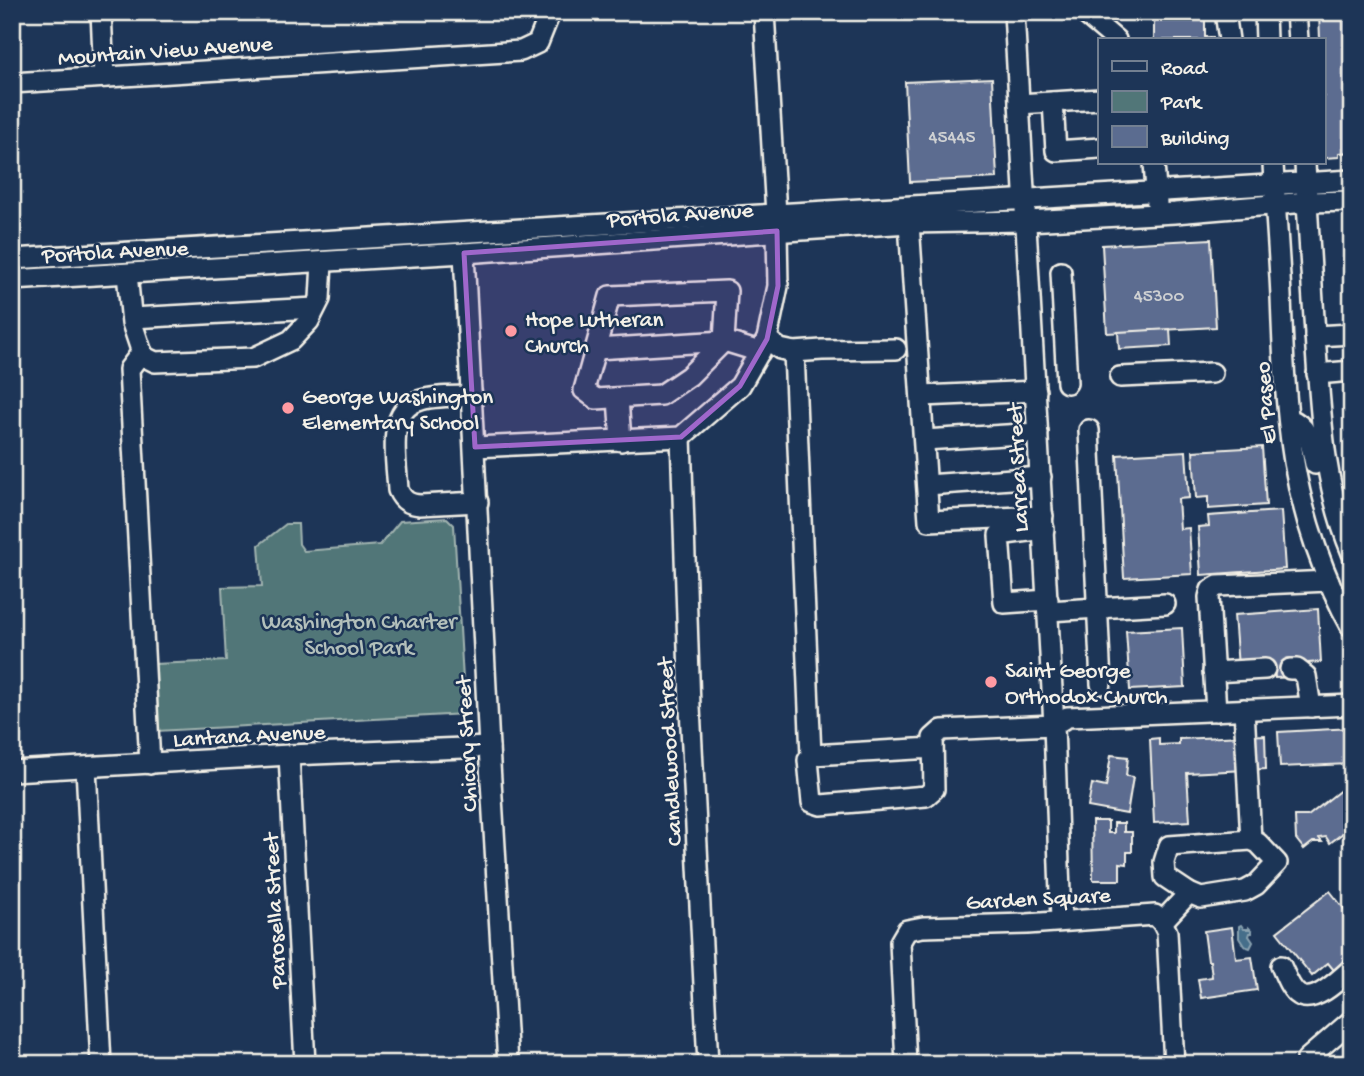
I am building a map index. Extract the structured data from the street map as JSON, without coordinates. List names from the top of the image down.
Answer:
{
  "streets": {
    "street": [
      "Mountain View Avenue",
      "Portola Avenue",
      "El Paseo",
      "Larrea Street",
      "Lantana Avenue",
      "Chicory Street",
      "Candlewood Street",
      "Garden Square",
      "Parosella Street"
    ]
  },
  "crossings": [
    ["Portola Avenue", "El Paseo"],
    ["Portola Avenue", "Larrea Street"],
    ["Portola Avenue", "Chicory Street"],
    ["Larrea Street", "Garden Square"],
    ["Lantana Avenue", "Chicory Street"],
    ["Lantana Avenue", "Parosella Street"]
  ],
  "parks": ["Washington Charter School Park"],
  "places": ["Hope Lutheran Church", "George Washington Elementary School", "Saint George Orthodox Church"],
  "house_numbers": ["45445", "45300"],
  "legend": ["Road", "Park", "Building"]
}
